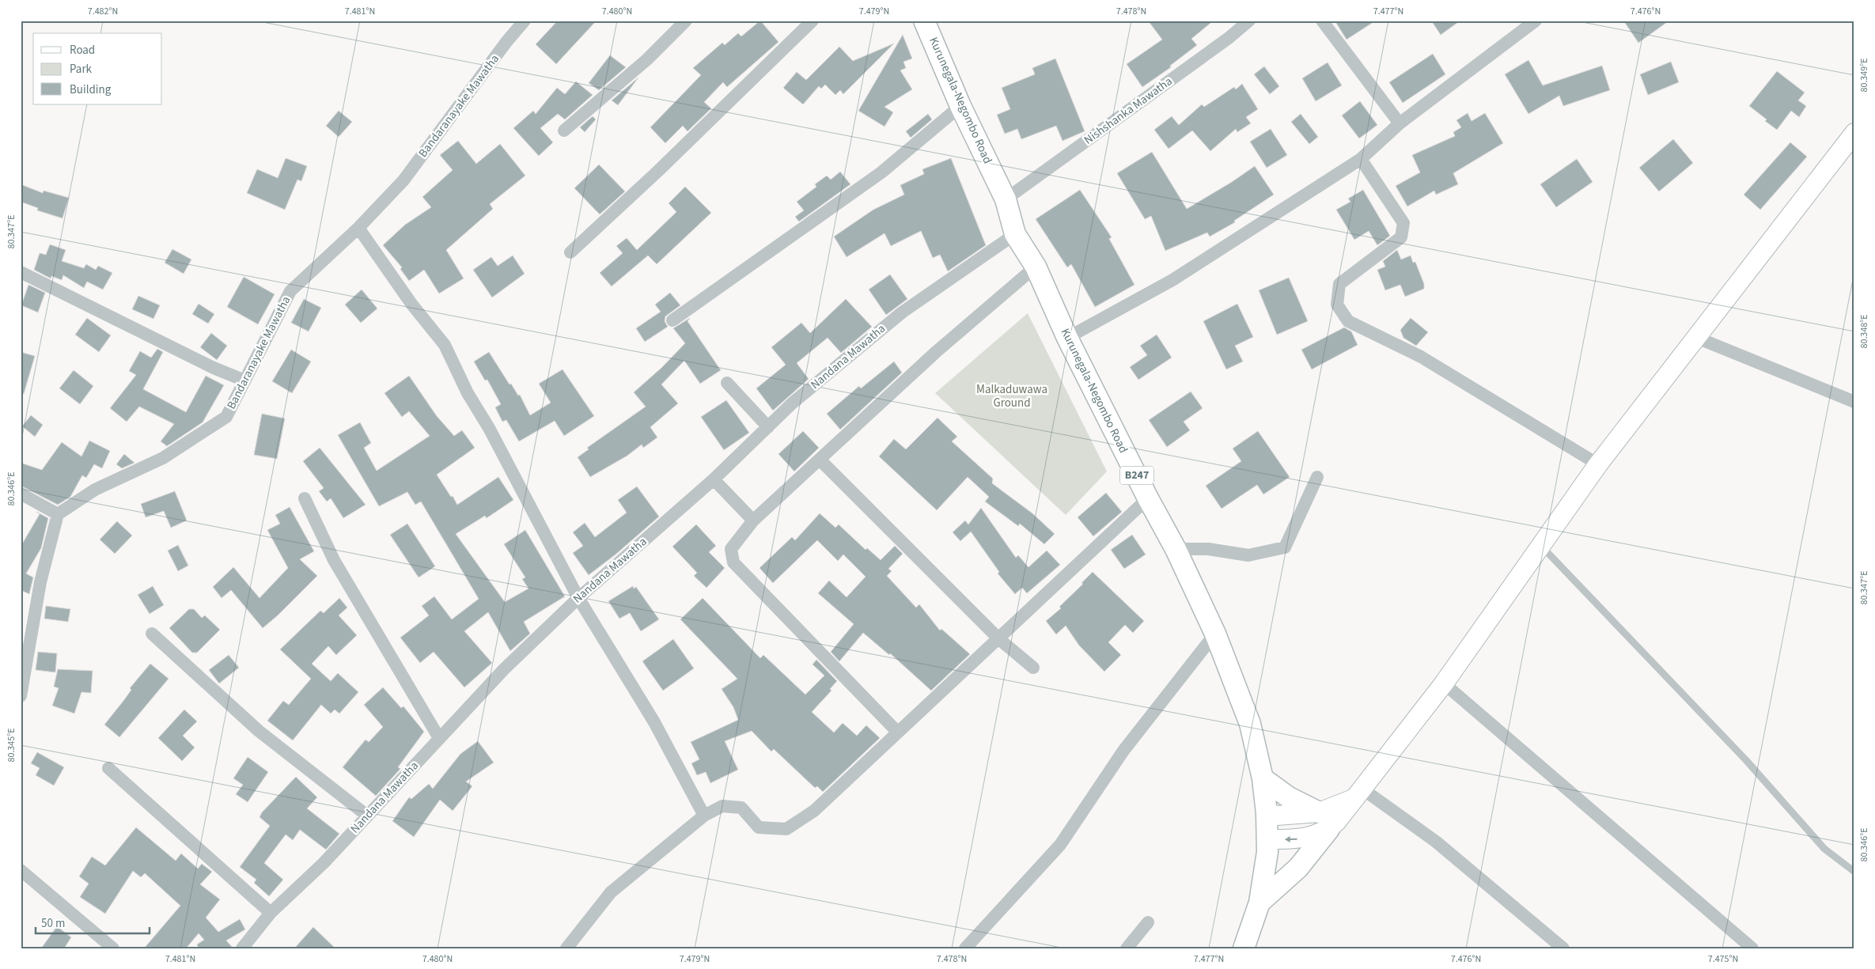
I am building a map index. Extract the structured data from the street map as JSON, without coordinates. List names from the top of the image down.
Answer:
{
  "streets": {
    "main road": ["Kurunegala-Negombo Road", "B247"],
    "street": ["Bandaranayake Mawatha", "Nishshanka Mawatha", "Nandana Mawatha"]
  },
  "crossings": [
    ["Kurunegala-Negombo Road", "Nishshanka Mawatha"],
    ["Kurunegala-Negombo Road", "Nandana Mawatha"]
  ],
  "parks": ["Malkaduwawa Ground"],
  "legend": ["Road", "Park", "Building"],
  "scale_bar": "50 m",
  "coordinates": [
    "7.482°N",
    "7.481°N",
    "7.480°N",
    "7.479°N",
    "7.478°N",
    "7.477°N",
    "7.476°N",
    "80.349°E",
    "80.347°E",
    "80.348°E",
    "80.346°E",
    "80.345°E",
    "7.475°N"
  ]
}
